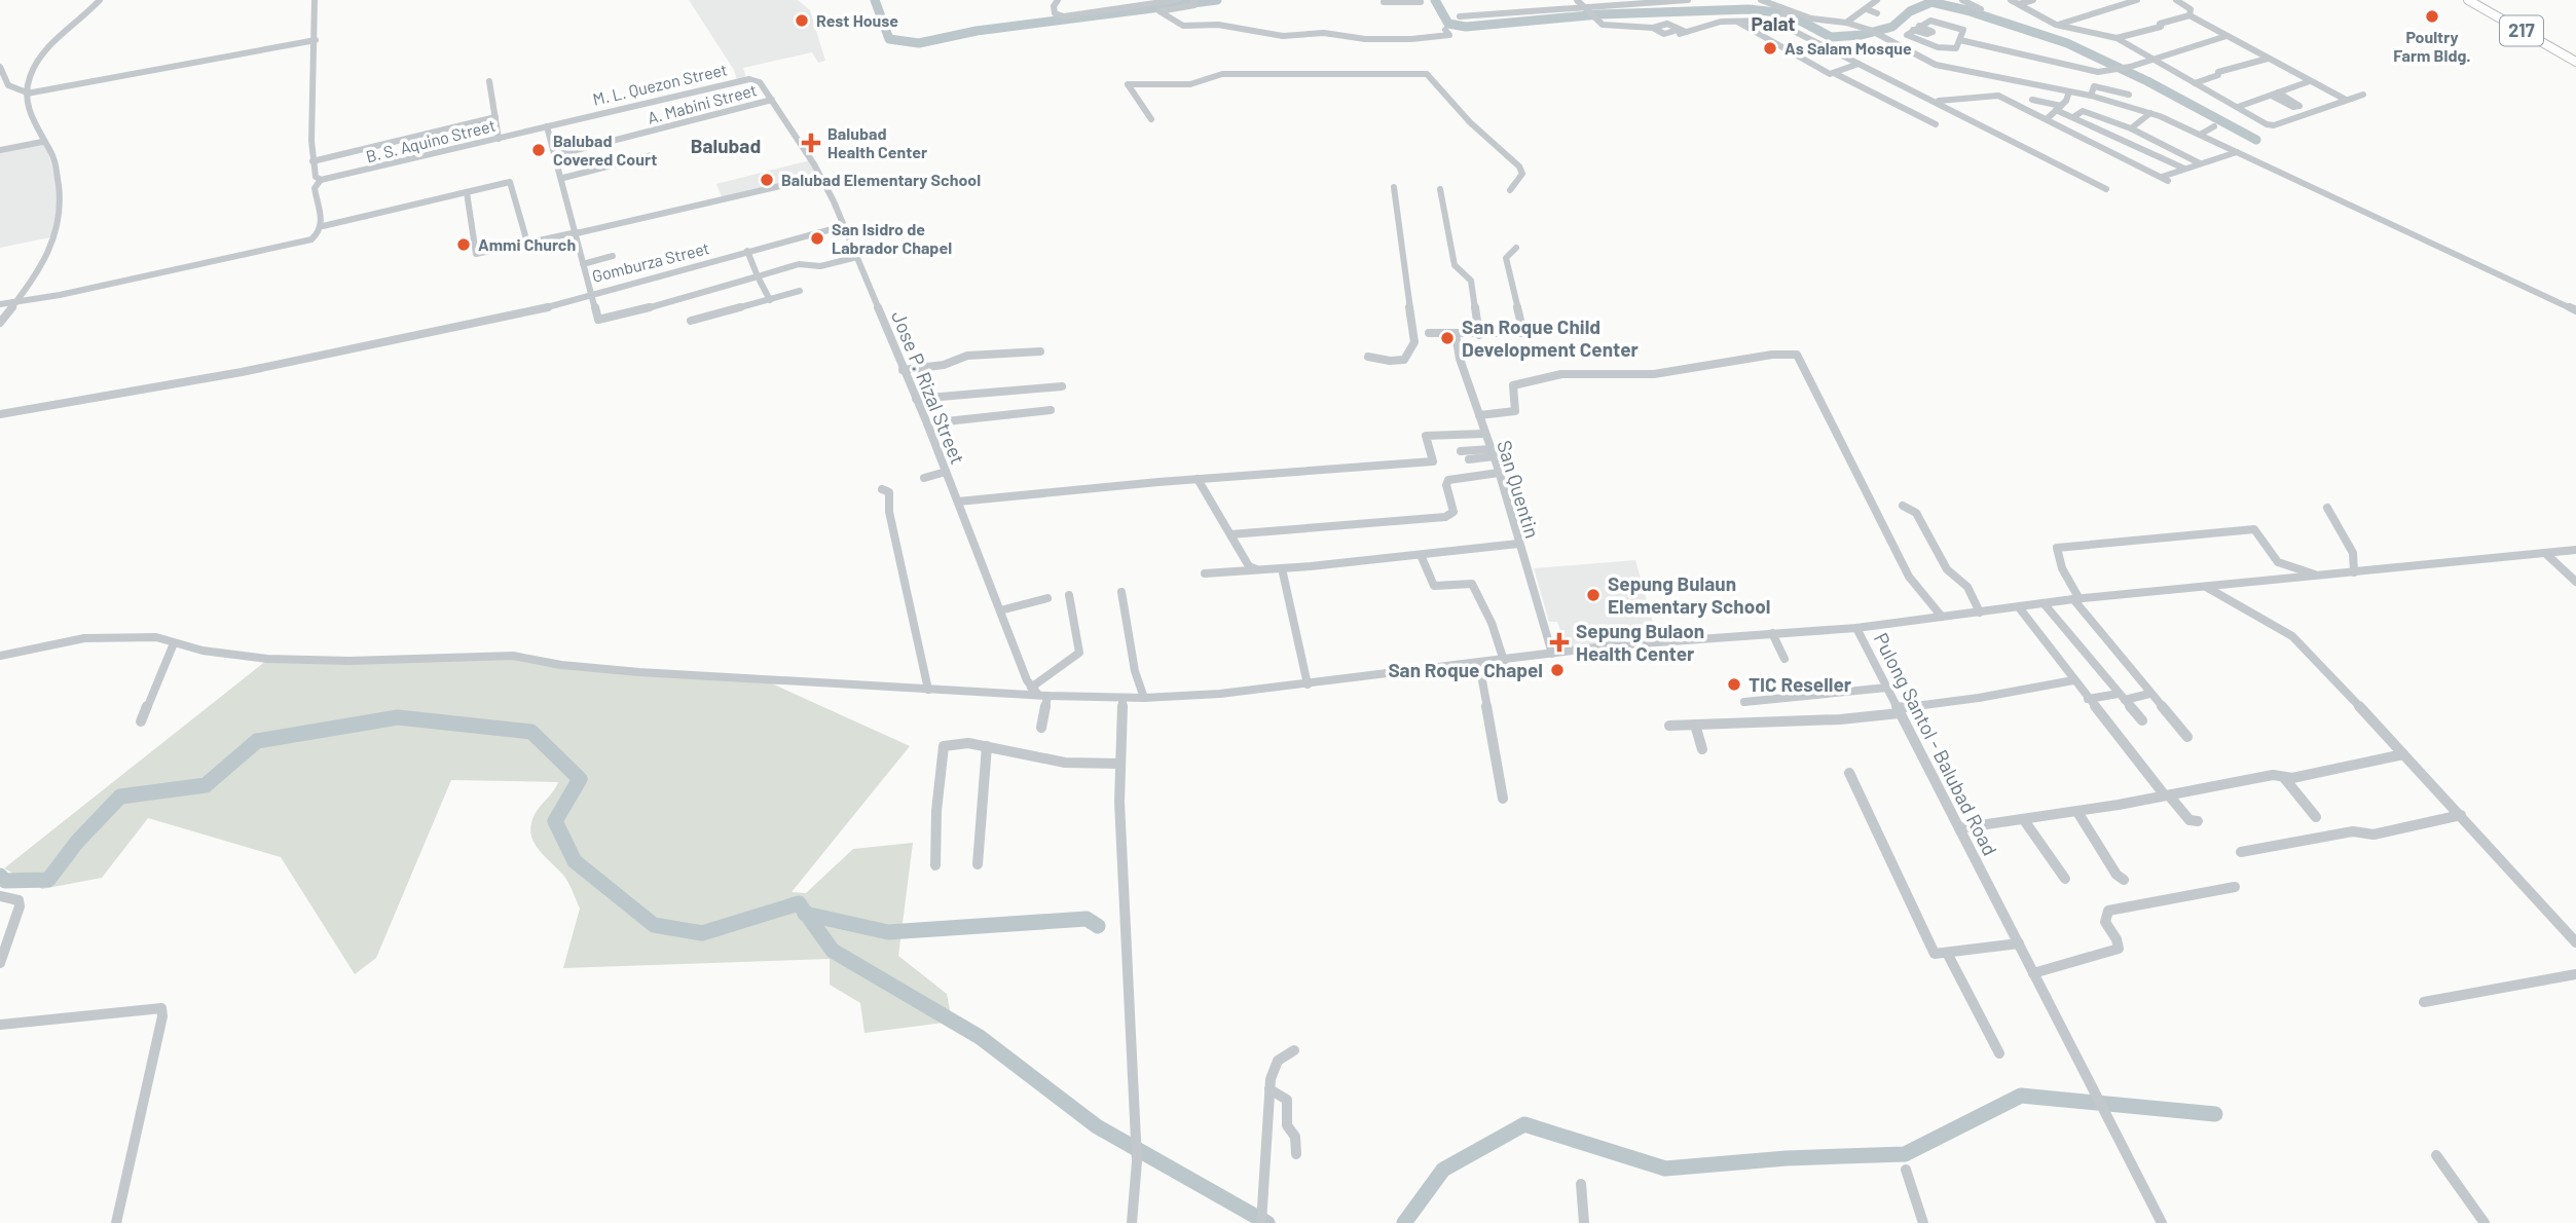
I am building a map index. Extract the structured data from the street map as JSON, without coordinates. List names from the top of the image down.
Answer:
{
  "streets": {
    "main road": ["217"],
    "street": [
      "M. L. Quezon Street",
      "A. Mabini Street",
      "B. S. Aquino Street",
      "Gomburza Street",
      "Jose P. Rizal Street",
      "San Quentin",
      "Pulong Santol - Balubad Road"
    ]
  },
  "crossings": [
    ["M. L. Quezon Street", "A. Mabini Street"],
    ["M. L. Quezon Street", "B. S. Aquino Street"],
    ["M. L. Quezon Street", "Gomburza Street"],
    ["M. L. Quezon Street", "Jose P. Rizal Street"],
    ["A. Mabini Street", "Gomburza Street"],
    ["A. Mabini Street", "Jose P. Rizal Street"],
    ["B. S. Aquino Street", "Gomburza Street"],
    ["Gomburza Street", "Jose P. Rizal Street"],
    ["Jose P. Rizal Street", "Pulong Santol - Balubad Road"],
    ["San Quentin", "Pulong Santol - Balubad Road"]
  ],
  "districts": ["Palat", "Balubad"],
  "places": {
    "other": [
      "Poultry Farm Bldg.",
      "Rest House",
      "As Salam Mosque",
      "Balubad Covered Court",
      "Balubad Elementary School",
      "San Isidro de Labrador Chapel",
      "Ammi Church",
      "San Roque Child Development Center",
      "Sepung Bulaun Elementary School",
      "San Roque Chapel",
      "TIC Reseller"
    ],
    "health": ["Balubad Health Center", "Sepung Bulaon Health Center"]
  }
}
